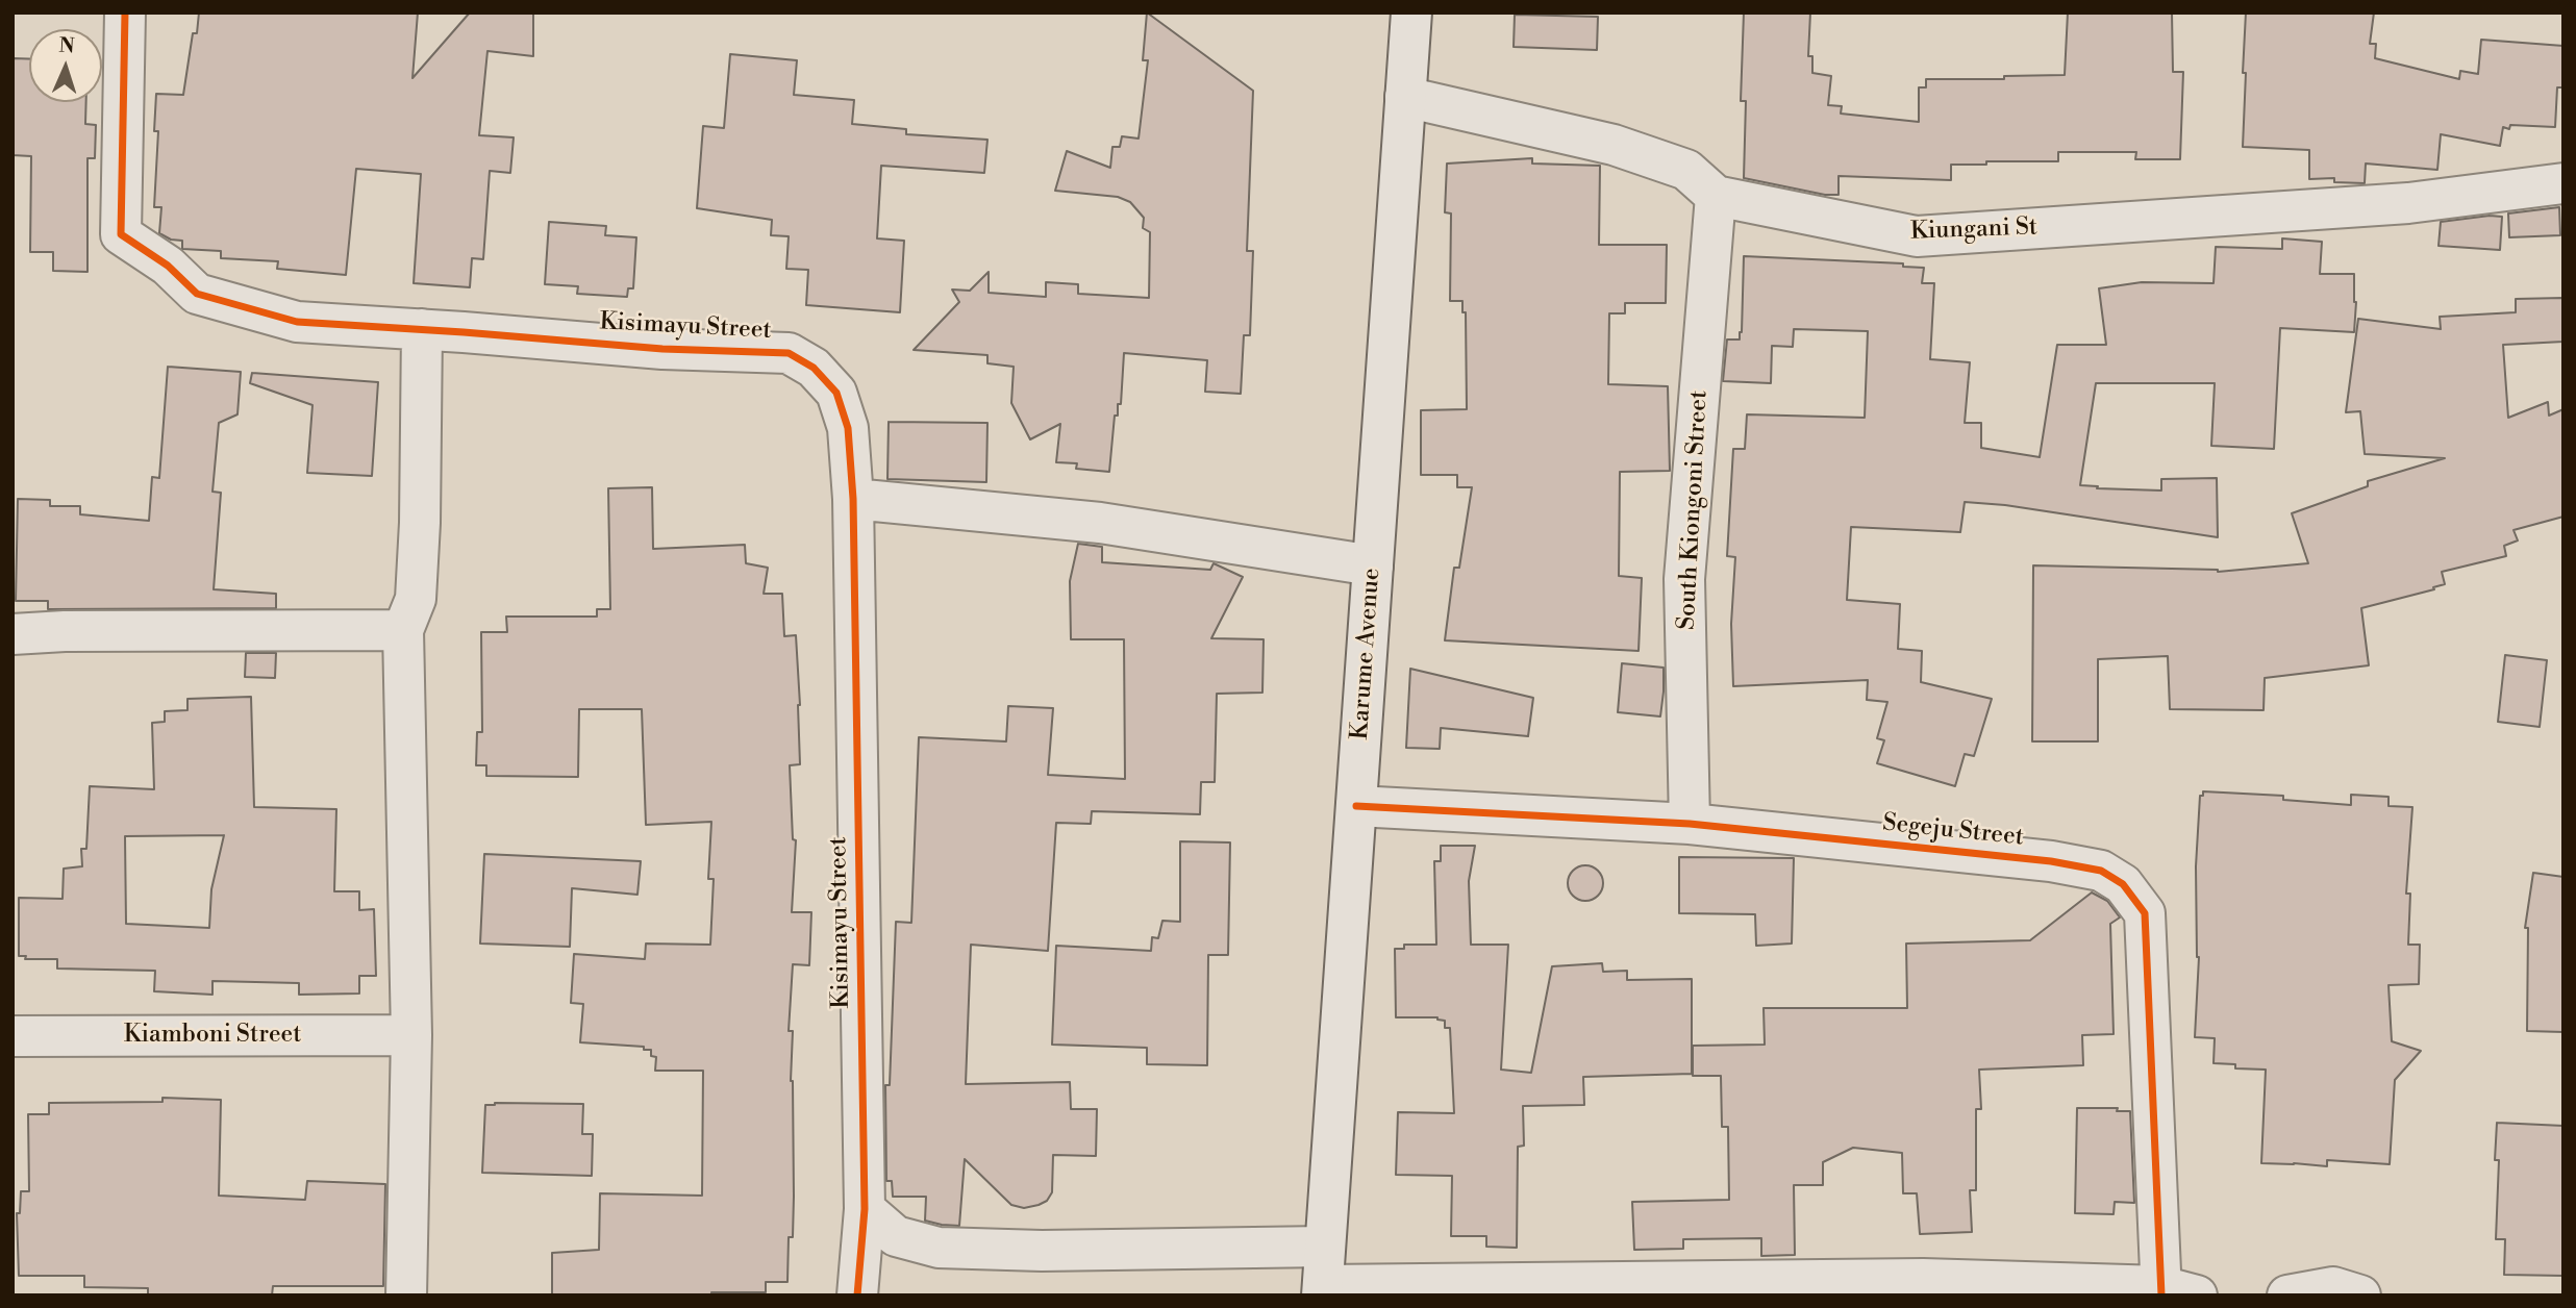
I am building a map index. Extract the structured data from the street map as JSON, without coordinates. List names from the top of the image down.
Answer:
{
  "streets": {
    "street": [
      "Kiungani St",
      "Kisimayu Street",
      "South Kiongoni Street",
      "Karume Avenue",
      "Segeju Street",
      "Kiamboni Street"
    ]
  },
  "crossings": [
    ["Kiungani St", "South Kiongoni Street"],
    ["South Kiongoni Street", "Segeju Street"],
    ["Karume Avenue", "Segeju Street"]
  ],
  "north": "top"
}
